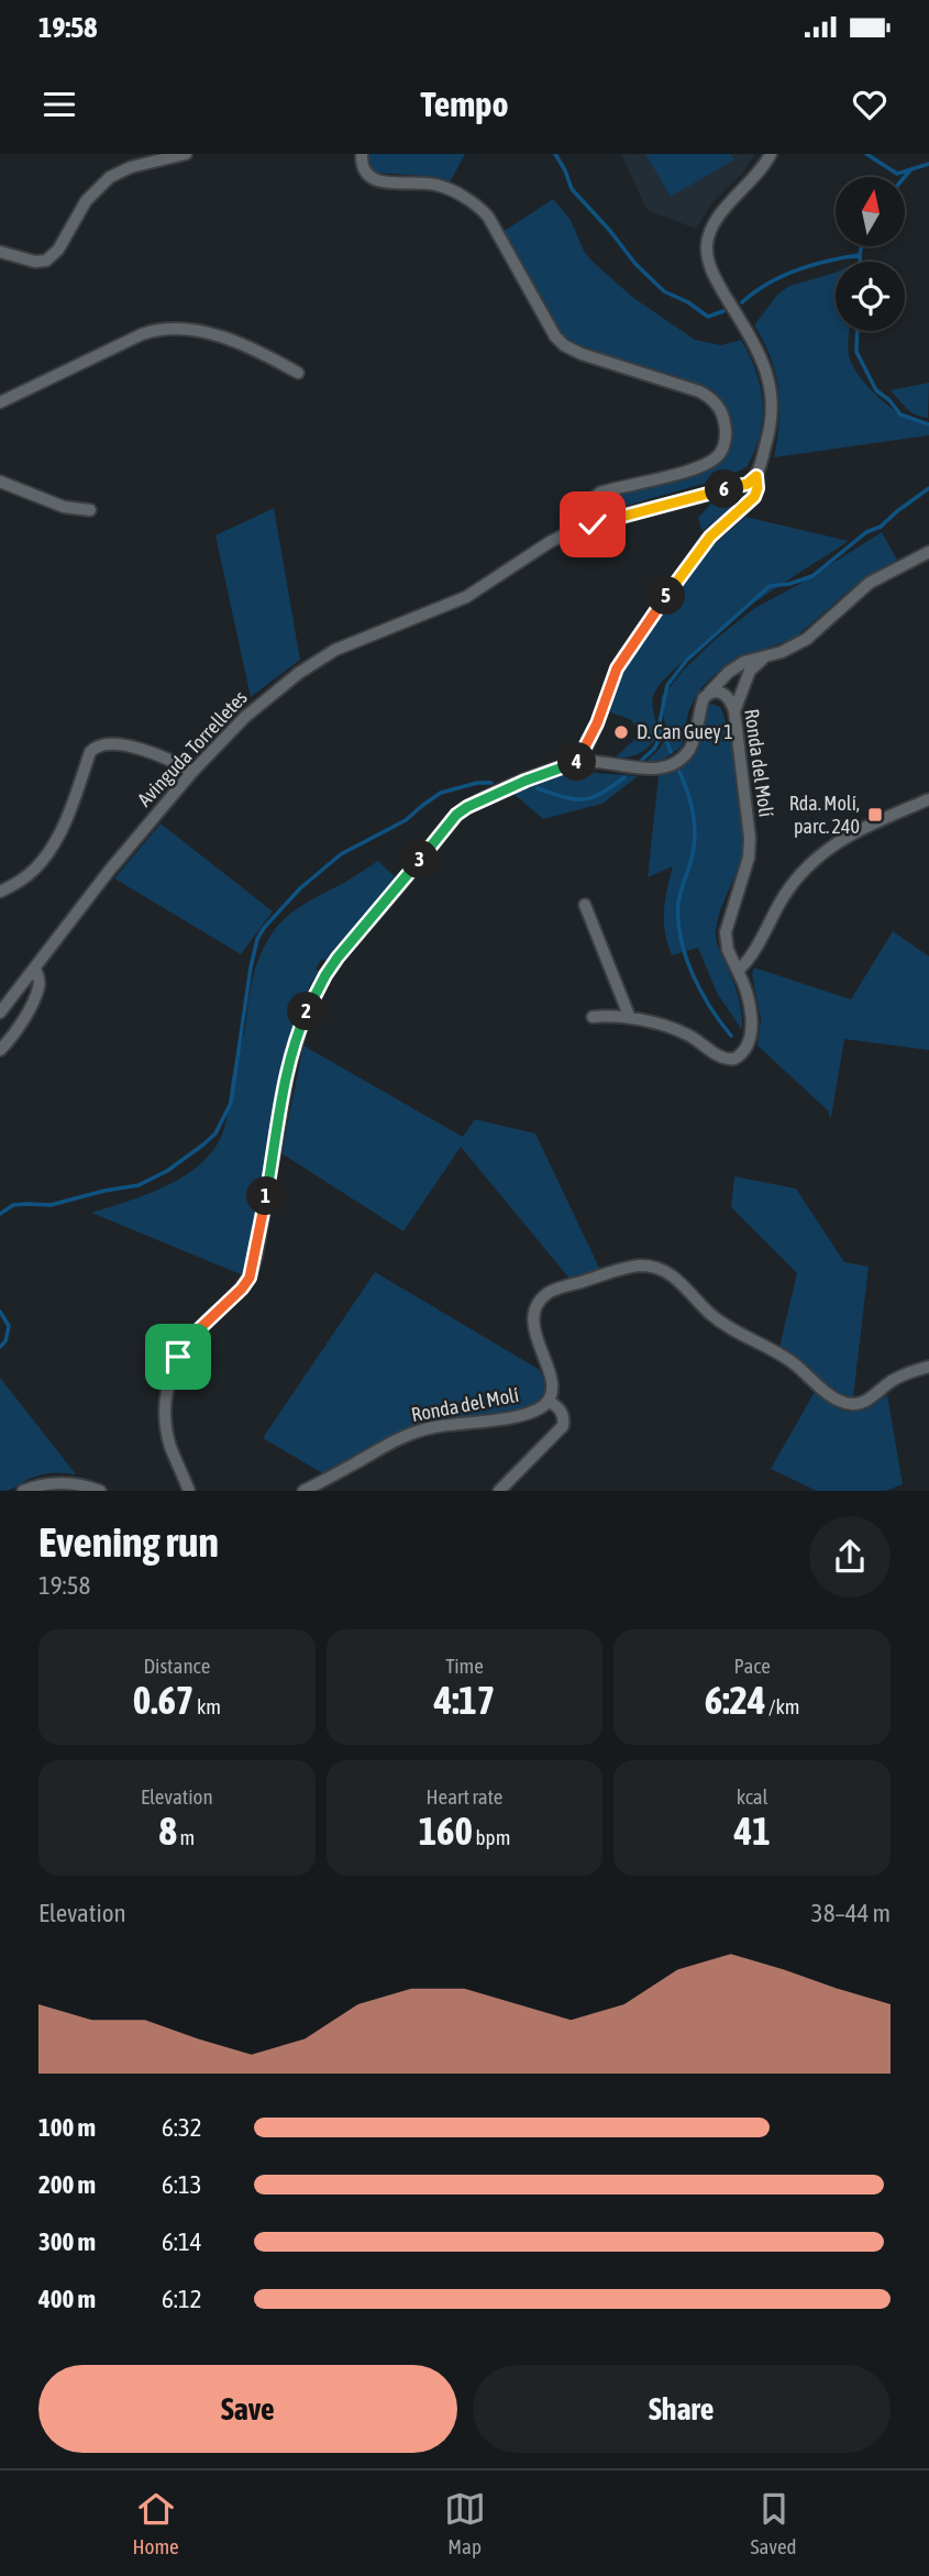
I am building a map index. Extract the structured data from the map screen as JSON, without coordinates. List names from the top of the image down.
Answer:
{
  "streets": {
    "street": ["Avinguda Torrelletes", "Ronda del Molí"]
  },
  "places": {
    "other": ["D. Can Guey 1"],
    "transit": ["Rda. Molí, parc. 240"]
  },
  "north": "top",
  "page": {
    "status": "19:58",
    "header": "Tempo",
    "pins": [
      "6",
      "5",
      "4",
      "3",
      "2",
      "1"
    ],
    "heading": ["Evening run", "19:58"],
    "stats": [
      ["Distance", "0.67 km"],
      ["Time", "4:17"],
      ["Pace", "6:24 /km"],
      ["Elevation", "8 m"],
      ["Heart rate", "160 bpm"],
      ["kcal", "41"]
    ],
    "chart": ["Elevation", "38–44 m"],
    "list": [
      {
        "name": "100 m",
        "note": "6:32"
      },
      {
        "name": "200 m",
        "note": "6:13"
      },
      {
        "name": "300 m",
        "note": "6:14"
      },
      {
        "name": "400 m",
        "note": "6:12"
      }
    ],
    "buttons": ["Save", "Share"],
    "tabs": ["Home", "Map", "Saved"]
  }
}
